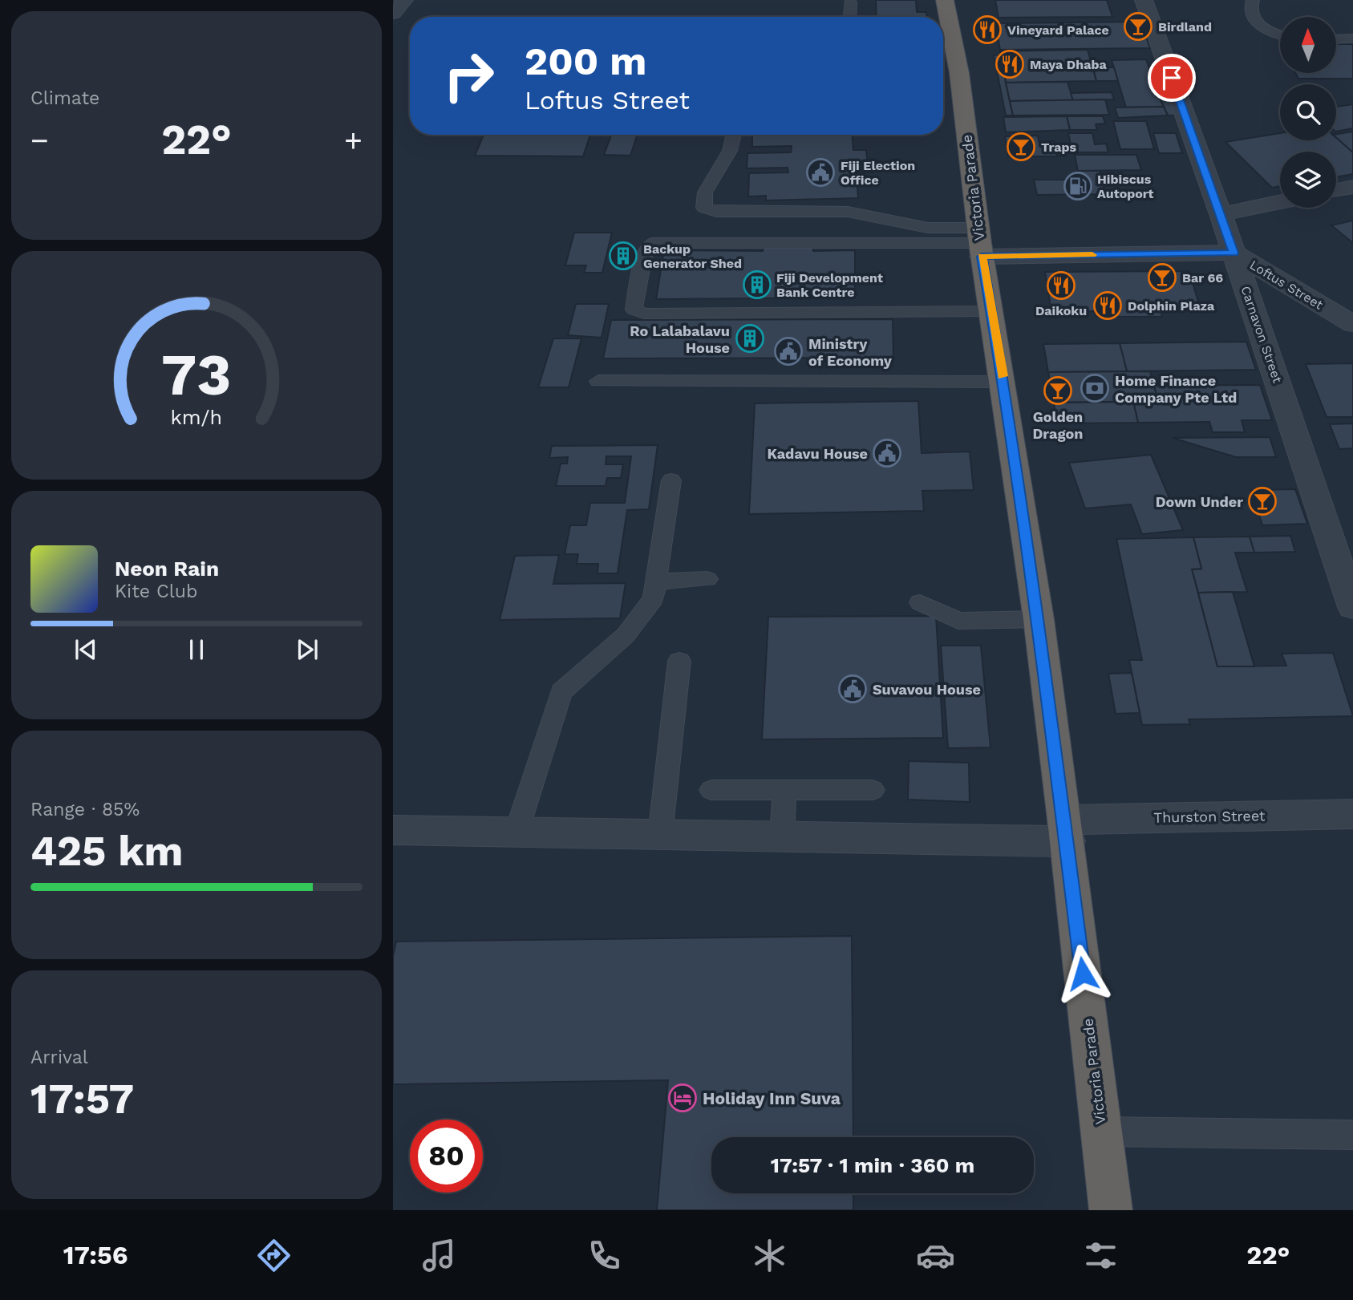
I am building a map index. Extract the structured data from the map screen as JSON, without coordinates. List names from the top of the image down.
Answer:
{
  "streets": {
    "highway": ["Victoria Parade"],
    "street": ["Loftus Street", "Carnavon Street", "Thurston Street"]
  },
  "crossings": [
    ["Victoria Parade", "Loftus Street"],
    ["Victoria Parade", "Thurston Street"],
    ["Loftus Street", "Carnavon Street"]
  ],
  "places": {
    "bar": [
      "Birdland",
      "Traps",
      "Bar 66",
      "Golden Dragon",
      "Down Under"
    ],
    "restaurant": [
      "Vineyard Palace",
      "Maya Dhaba",
      "Daikoku",
      "Dolphin Plaza"
    ],
    "public building": [
      "Fiji Election Office",
      "Ministry of Economy",
      "Kadavu House",
      "Suvavou House"
    ],
    "fuel station": ["Hibiscus Autoport"],
    "building": ["Backup Generator Shed", "Fiji Development Bank Centre", "Ro Lalabalavu House"],
    "bank": ["Home Finance Company Pte Ltd"],
    "hotel": ["Holiday Inn Suva"]
  },
  "north": "top",
  "page": {
    "tile": [
      "Climate",
      ["Range · 85%", "425 km"],
      ["Arrival", "17:57"]
    ],
    "turn": ["200 m", "Loftus Street"],
    "heat": ["−", "22°", "+"],
    "song": ["Neon Rain", "Kite Club"],
    "limit": "80",
    "trip": "17:57 · 1 min · 360 m",
    "tabs": ["17:56", "22°"],
    "gauge": ["73", "km/h"]
  }
}
